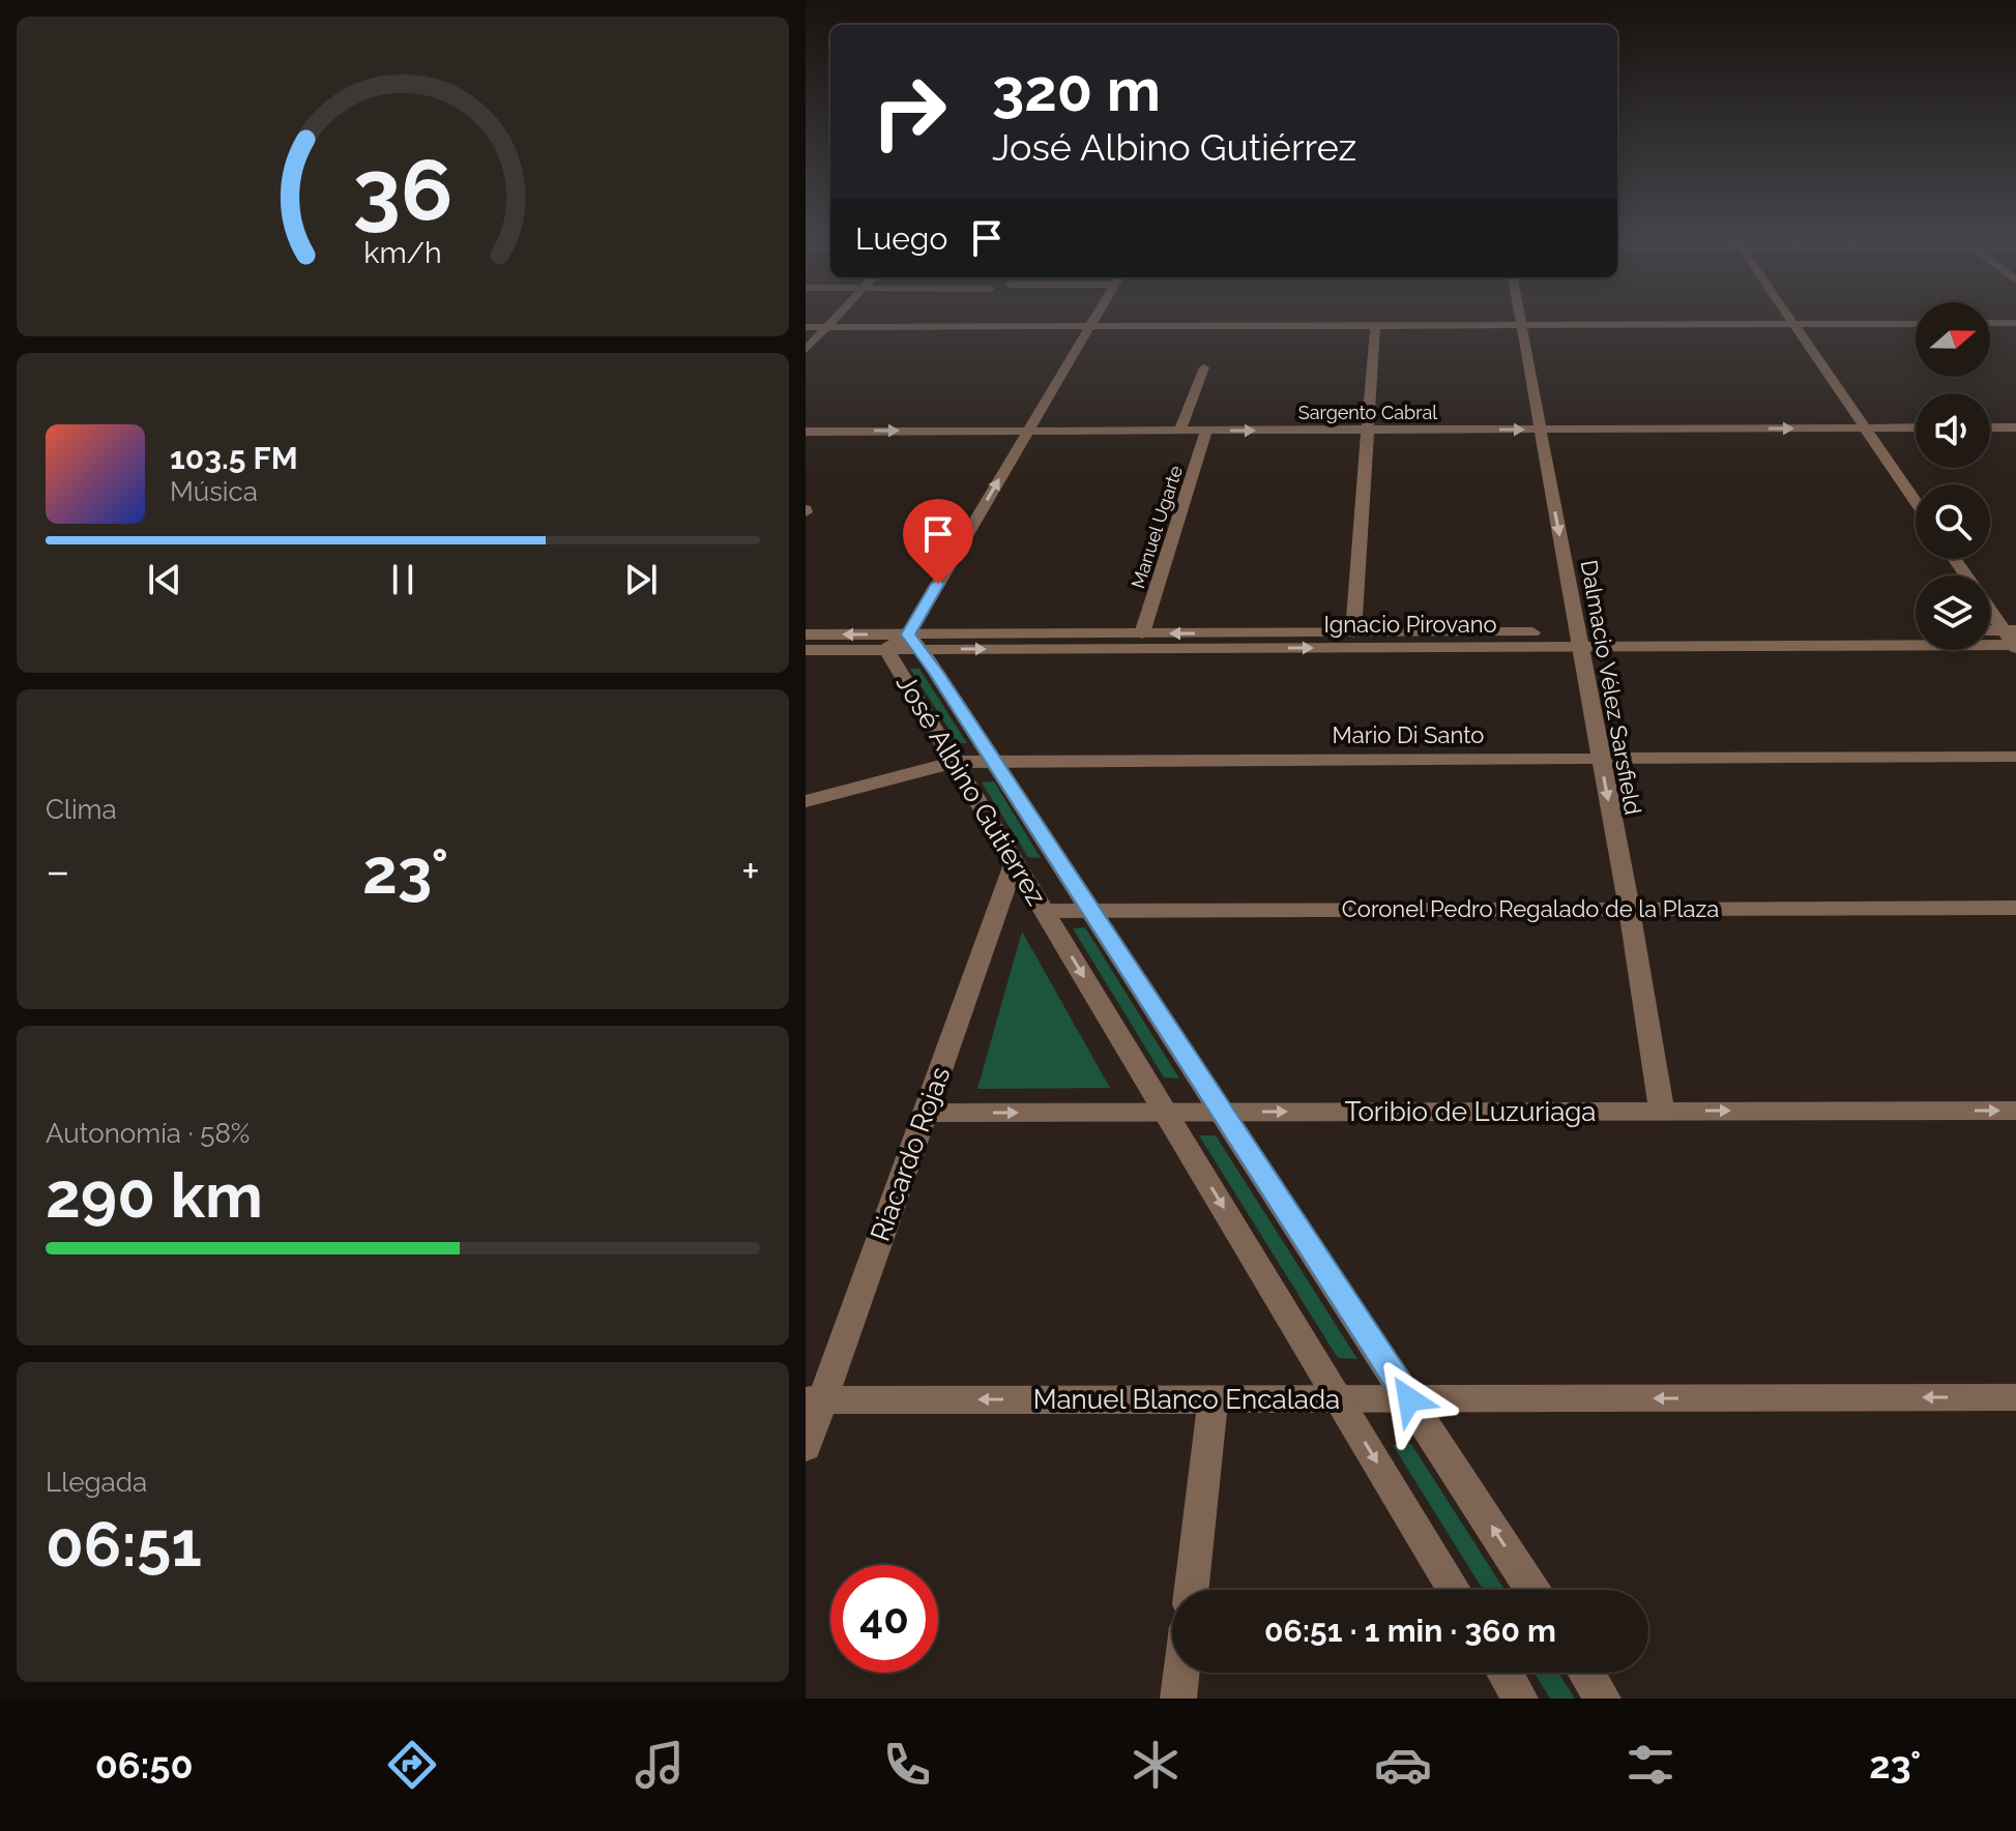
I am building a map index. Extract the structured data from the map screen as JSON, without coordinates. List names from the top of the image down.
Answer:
{
  "streets": {
    "street": [
      "Sargento Cabral",
      "Manuel Ugarte",
      "Ignacio Pirovano",
      "Dalmacio Vélez Sarsfield",
      "Mario Di Santo",
      "José Albino Gutierrez",
      "Coronel Pedro Regalado de la Plaza",
      "Toribio de Luzuriaga",
      "Riacardo Rojas",
      "Manuel Blanco Encalada"
    ]
  },
  "crossings": [
    ["Sargento Cabral", "Manuel Ugarte"],
    ["Sargento Cabral", "Dalmacio Vélez Sarsfield"],
    ["Manuel Ugarte", "Ignacio Pirovano"],
    ["Ignacio Pirovano", "Dalmacio Vélez Sarsfield"],
    ["Ignacio Pirovano", "José Albino Gutierrez"],
    ["Dalmacio Vélez Sarsfield", "Mario Di Santo"],
    ["Dalmacio Vélez Sarsfield", "Coronel Pedro Regalado de la Plaza"],
    ["Dalmacio Vélez Sarsfield", "Toribio de Luzuriaga"],
    ["Mario Di Santo", "José Albino Gutierrez"],
    ["José Albino Gutierrez", "Coronel Pedro Regalado de la Plaza"],
    ["José Albino Gutierrez", "Toribio de Luzuriaga"],
    ["José Albino Gutierrez", "Riacardo Rojas"],
    ["José Albino Gutierrez", "Manuel Blanco Encalada"],
    ["Toribio de Luzuriaga", "Riacardo Rojas"],
    ["Riacardo Rojas", "Manuel Blanco Encalada"]
  ],
  "one_way": ["Dalmacio Vélez Sarsfield", "Toribio de Luzuriaga", "Manuel Blanco Encalada"],
  "north": "right",
  "page": {
    "turn": ["320 m", "José Albino Gutiérrez"],
    "then": "Luego",
    "song": ["103.5 FM", "Música"],
    "tile": [
      "Clima",
      ["Autonomía · 58%", "290 km"],
      ["Llegada", "06:51"]
    ],
    "heat": ["−", "23°", "+"],
    "limit": "40",
    "trip": "06:51 · 1 min · 360 m",
    "tabs": ["06:50", "23°"],
    "gauge": ["36", "km/h"]
  }
}
